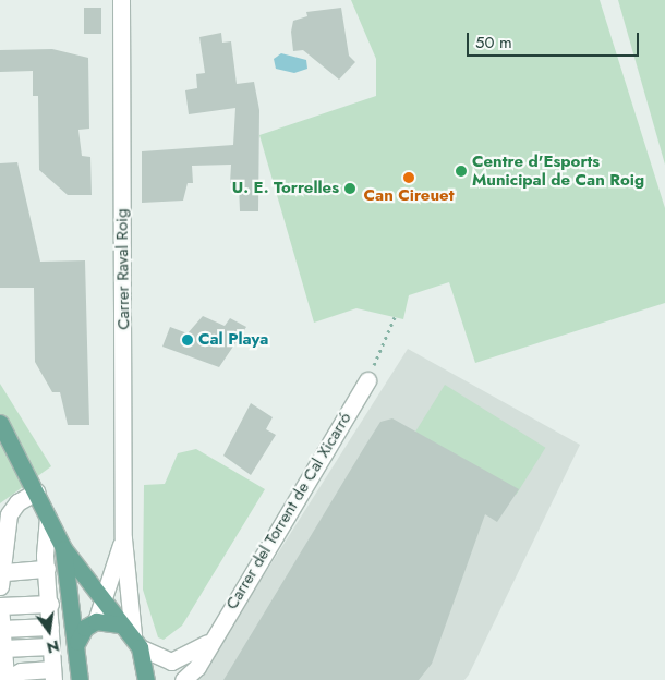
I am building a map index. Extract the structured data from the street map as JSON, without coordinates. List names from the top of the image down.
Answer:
{
  "streets": {
    "street": ["Carrer Raval Roig", "Carrer del Torrent de Cal Xicarró"]
  },
  "crossings": [
    ["Carrer Raval Roig", "Carrer del Torrent de Cal Xicarró"]
  ],
  "places": [
    "Centre d'Esports Municipal de Can Roig",
    "Can Cireuet",
    "U. E. Torrelles",
    "Cal Playa"
  ],
  "scale_bar": "50 m",
  "north": "bottom"
}
